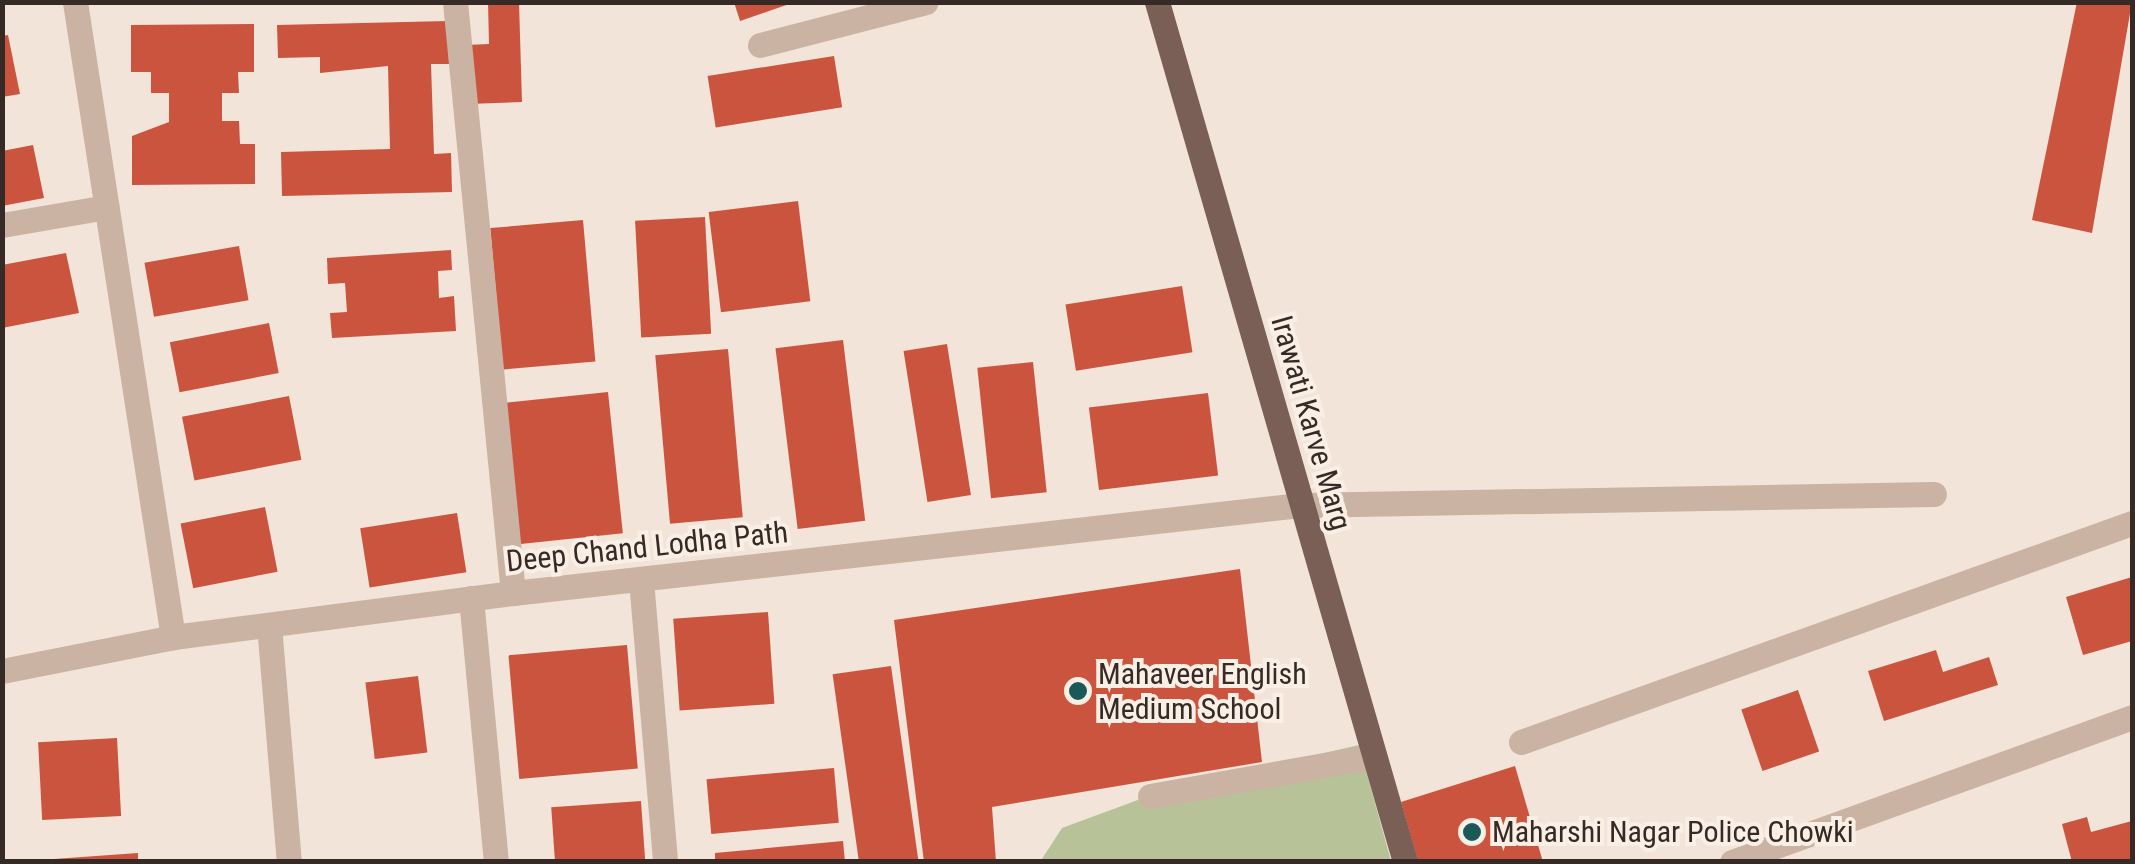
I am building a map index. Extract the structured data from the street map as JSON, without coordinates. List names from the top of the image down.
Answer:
{
  "streets": {
    "main road": ["Irawati Karve Marg"],
    "street": ["Deep Chand Lodha Path"]
  },
  "crossings": [
    ["Irawati Karve Marg", "Deep Chand Lodha Path"]
  ],
  "places": ["Mahaveer English Medium School", "Maharshi Nagar Police Chowki"]
}
